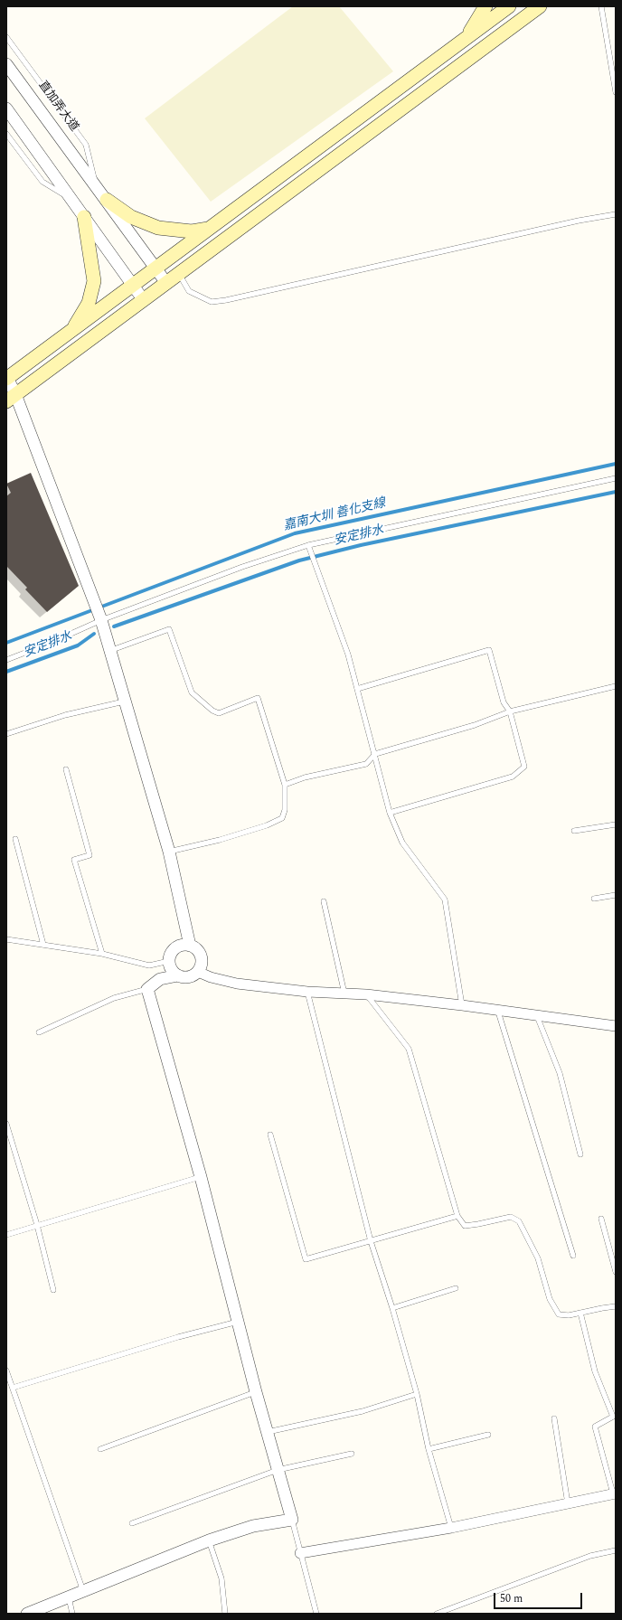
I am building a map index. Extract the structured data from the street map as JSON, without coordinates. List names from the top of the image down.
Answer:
{
  "streets": {
    "street": ["直加弄大道"]
  },
  "water": ["嘉南大圳 善化支線", "安定排水"],
  "scale_bar": "50 m"
}
